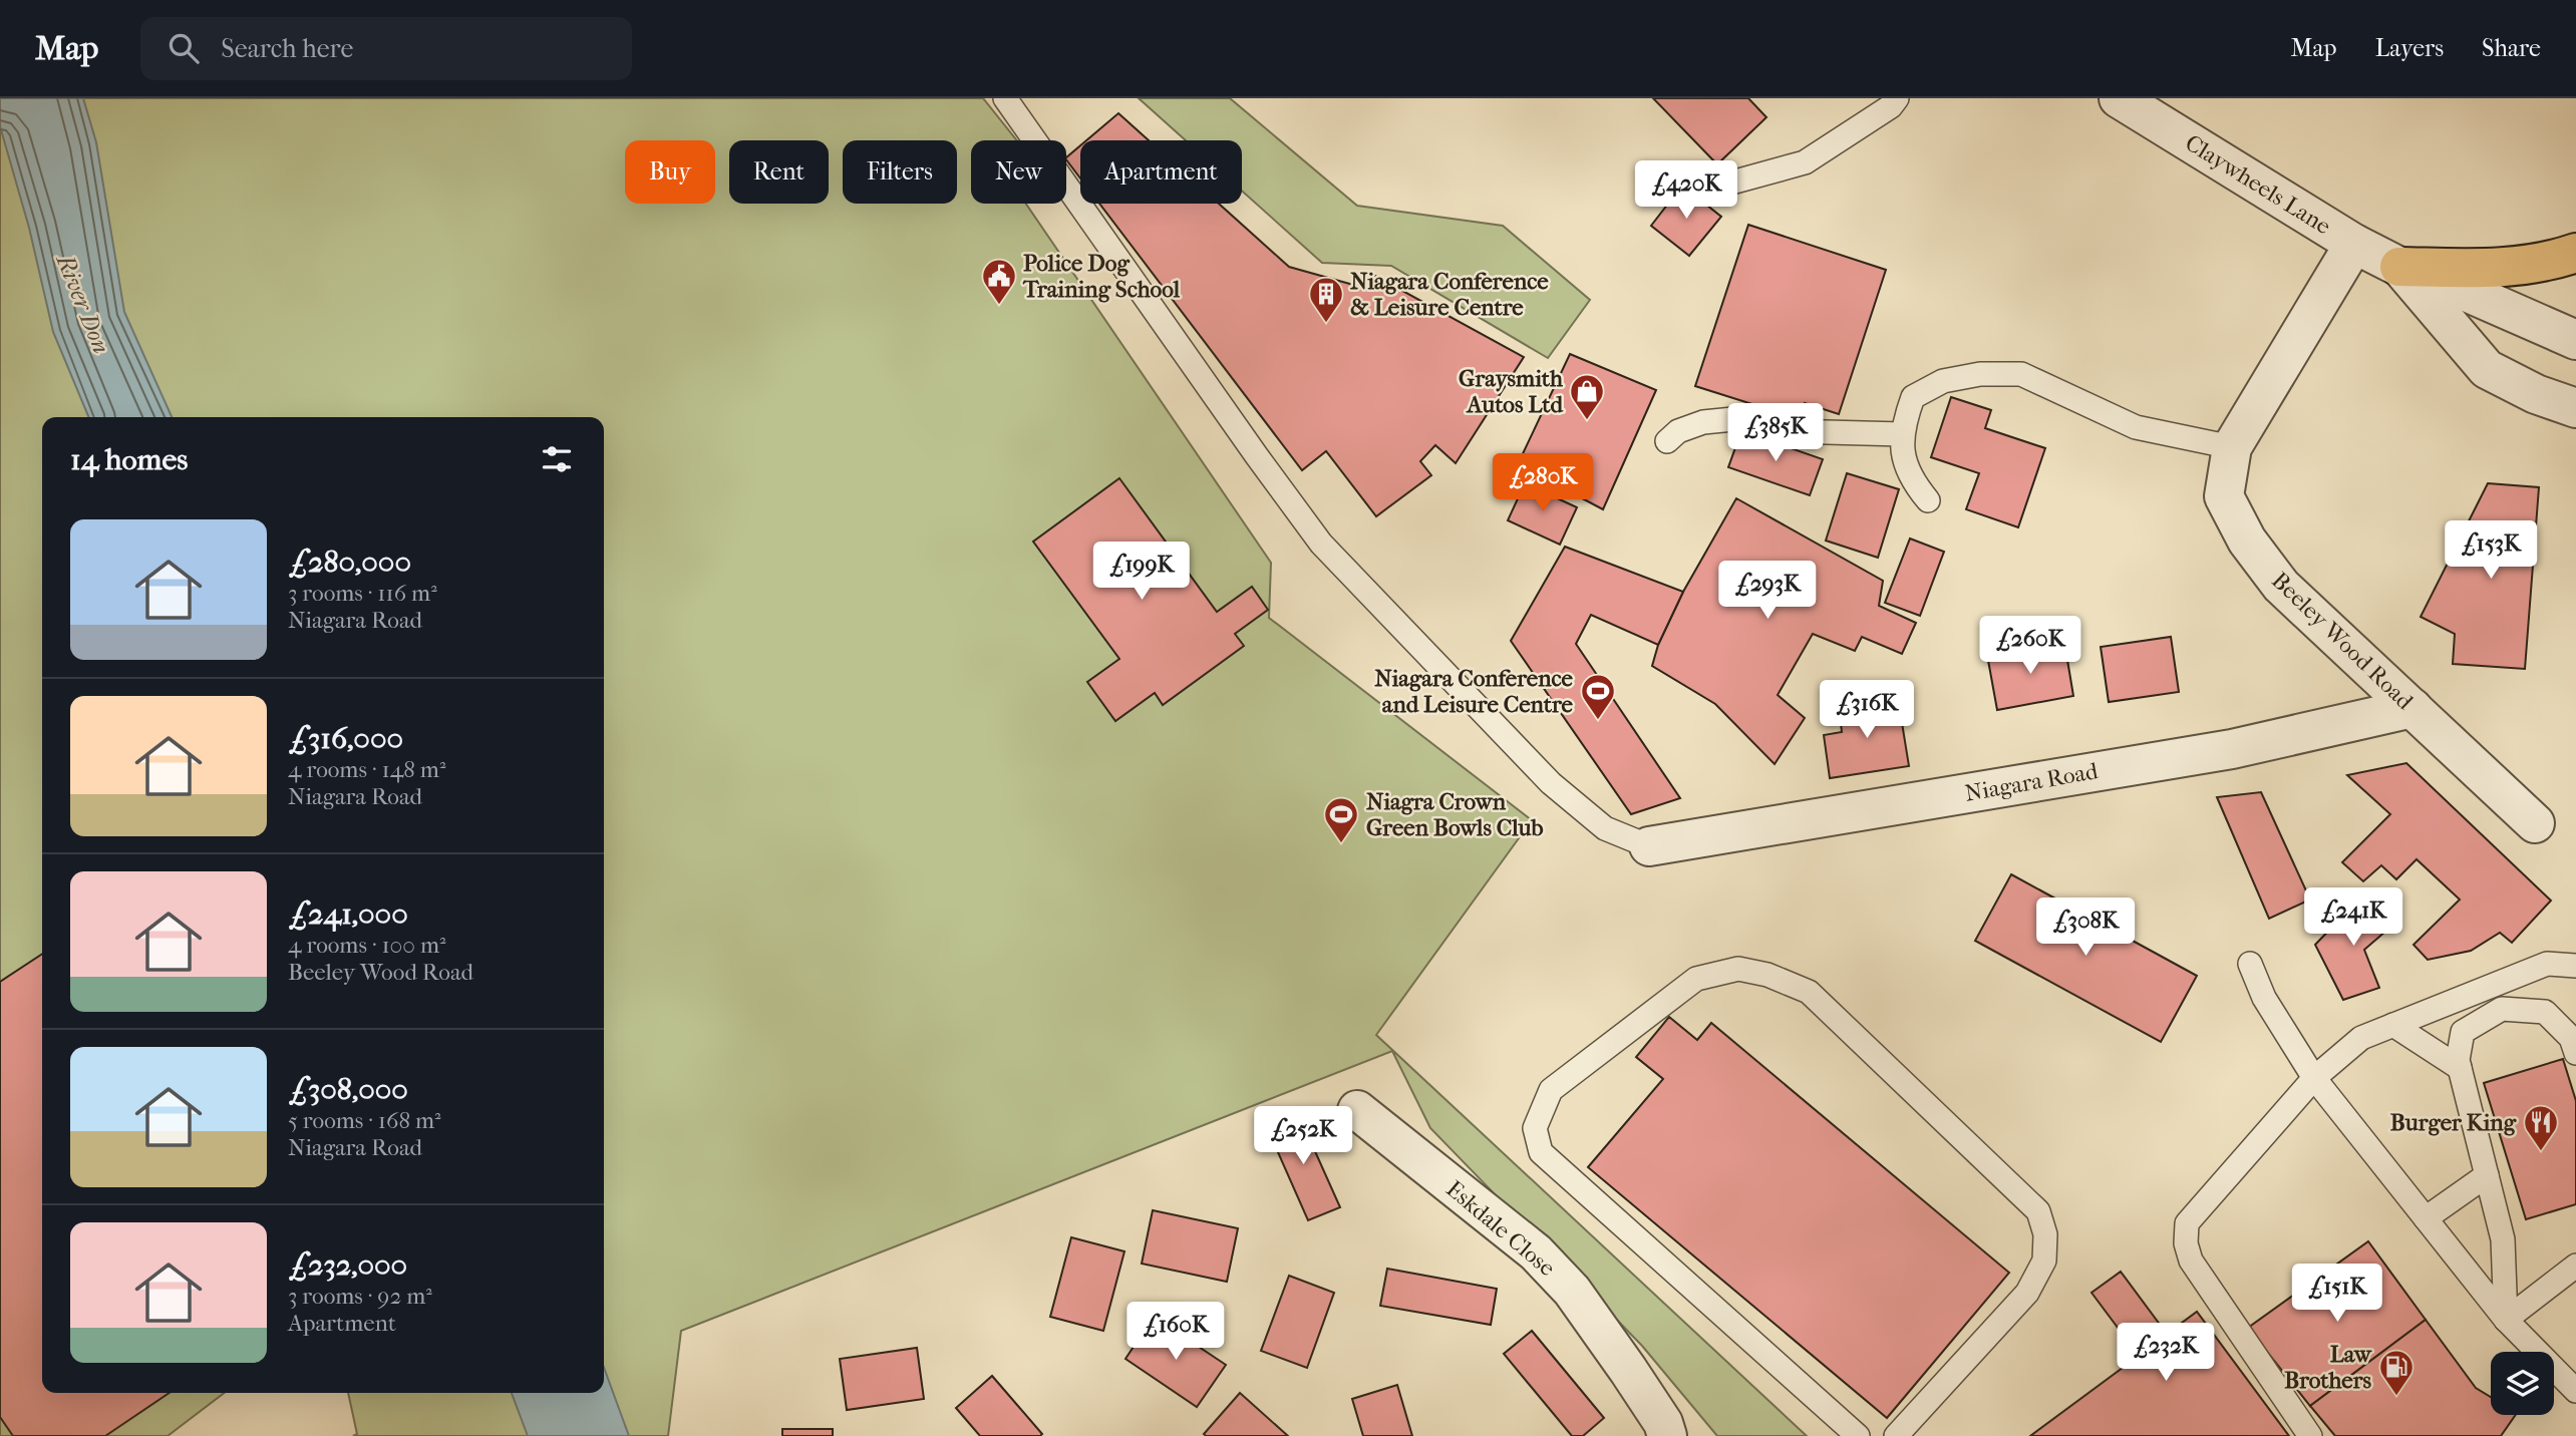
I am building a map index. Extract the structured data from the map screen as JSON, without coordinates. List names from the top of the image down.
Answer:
{
  "streets": {
    "street": [
      "Claywheels Lane",
      "Beeley Wood Road",
      "Niagara Road",
      "Eskdale Close"
    ]
  },
  "crossings": [
    ["Claywheels Lane", "Beeley Wood Road"],
    ["Beeley Wood Road", "Niagara Road"]
  ],
  "water": ["River Don"],
  "places": {
    "public building": ["Police Dog Training School"],
    "building": ["Niagara Conference & Leisure Centre"],
    "shop": ["Graysmith Autos Ltd"],
    "sports": ["Niagara Conference and Leisure Centre", "Niagra Crown Green Bowls Club"],
    "restaurant": ["Burger King"],
    "fuel station": ["Law Brothers"]
  },
  "page": {
    "header": "Map",
    "search": "Search here",
    "nav": ["Map", "Layers", "Share"],
    "chip": [
      "Buy",
      "Rent",
      "Filters",
      "New",
      "Apartment"
    ],
    "price": [
      "£420K",
      "£385K",
      "£280K",
      "£153K",
      "£199K",
      "£293K",
      "£260K",
      "£316K",
      "£241K",
      "£308K",
      "£252K",
      "£151K",
      "£160K",
      "£232K"
    ],
    "heading": "14 homes",
    "list": [
      {
        "name": "£280,000",
        "note": "3 rooms · 116 m² · Niagara Road"
      },
      {
        "name": "£316,000",
        "note": "4 rooms · 148 m² · Niagara Road"
      },
      {
        "name": "£241,000",
        "note": "4 rooms · 100 m² · Beeley Wood Road"
      },
      {
        "name": "£308,000",
        "note": "5 rooms · 168 m² · Niagara Road"
      },
      {
        "name": "£232,000",
        "note": "3 rooms · 92 m² · Apartment"
      }
    ]
  }
}
